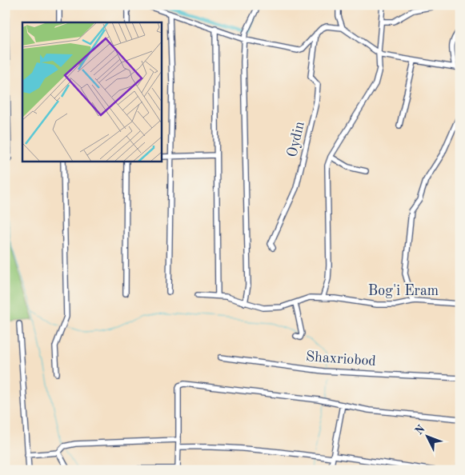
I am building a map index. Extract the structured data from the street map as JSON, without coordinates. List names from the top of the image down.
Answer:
{
  "streets": {
    "street": ["Oydin", "Bog'i Eram", "Shaxriobod"]
  },
  "north": "top left"
}
